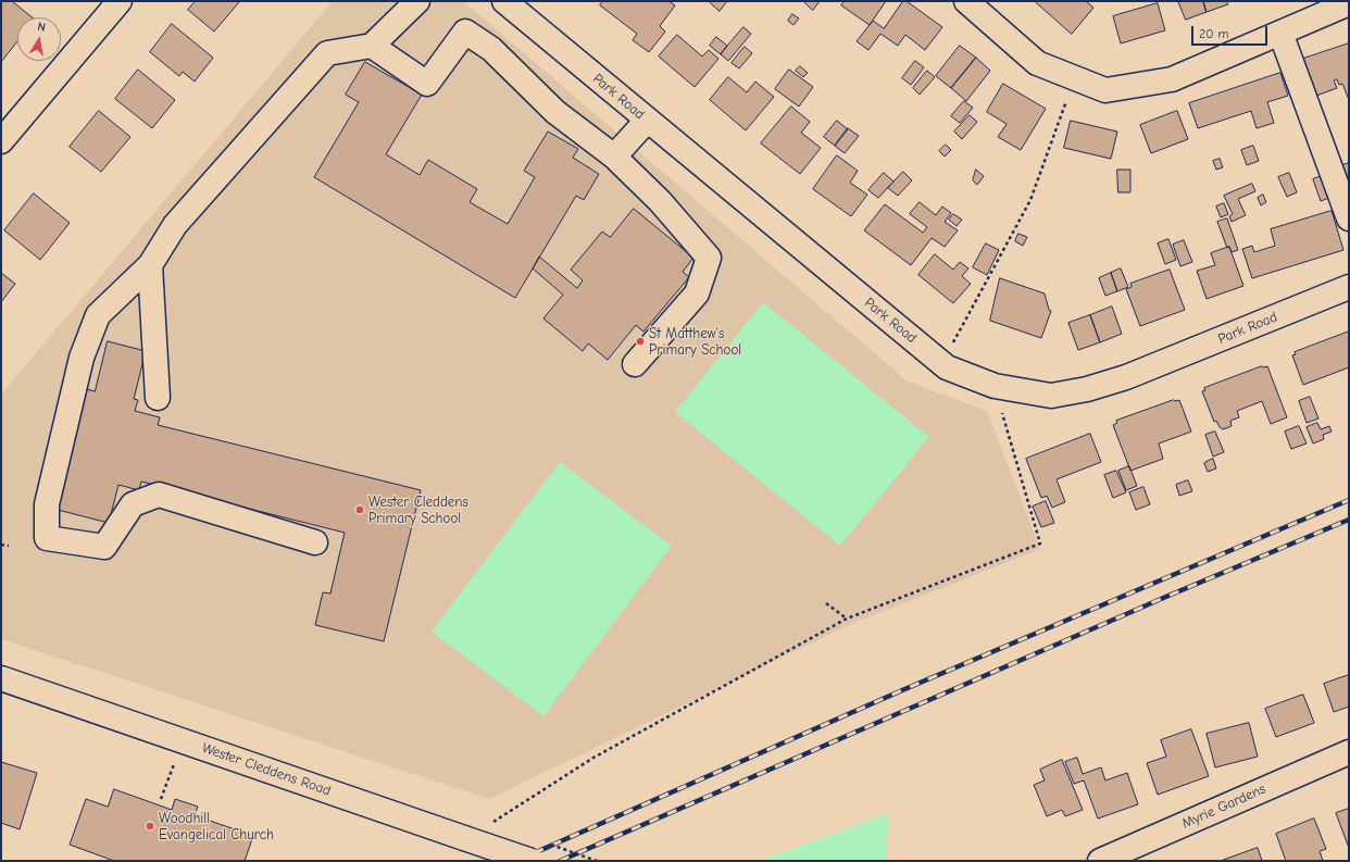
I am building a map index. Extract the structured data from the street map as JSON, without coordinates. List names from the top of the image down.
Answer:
{
  "streets": {
    "street": ["Park Road", "Wester Cleddens Road", "Myrie Gardens"]
  },
  "places": ["St Matthew's Primary School", "Wester Cleddens Primary School", "Woodhill Evangelical Church"],
  "scale_bar": "20 m",
  "north": "top"
}
